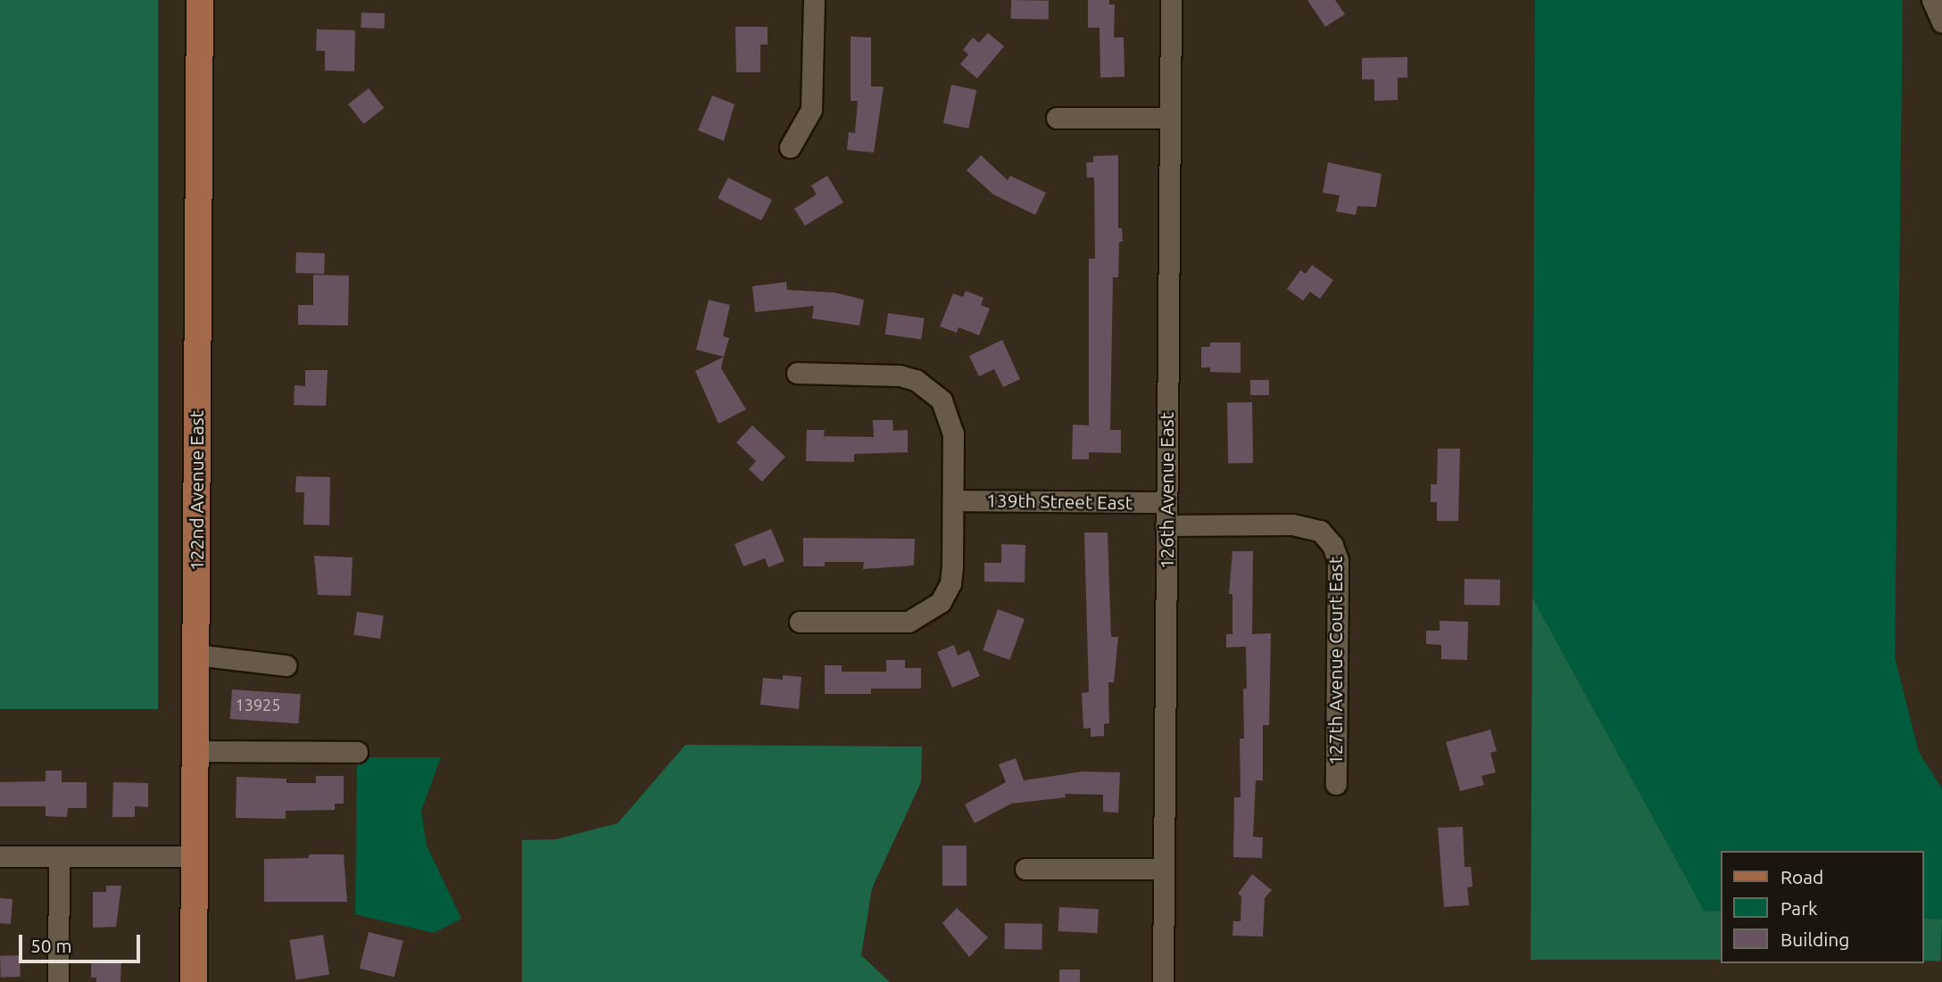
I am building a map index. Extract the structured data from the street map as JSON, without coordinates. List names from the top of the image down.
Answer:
{
  "streets": {
    "main road": ["122nd Avenue East"],
    "street": ["126th Avenue East", "139th Street East", "127th Avenue Court East"]
  },
  "crossings": [
    ["126th Avenue East", "139th Street East"],
    ["126th Avenue East", "127th Avenue Court East"]
  ],
  "house_numbers": ["13925"],
  "legend": ["Road", "Park", "Building"],
  "scale_bar": "50 m"
}
